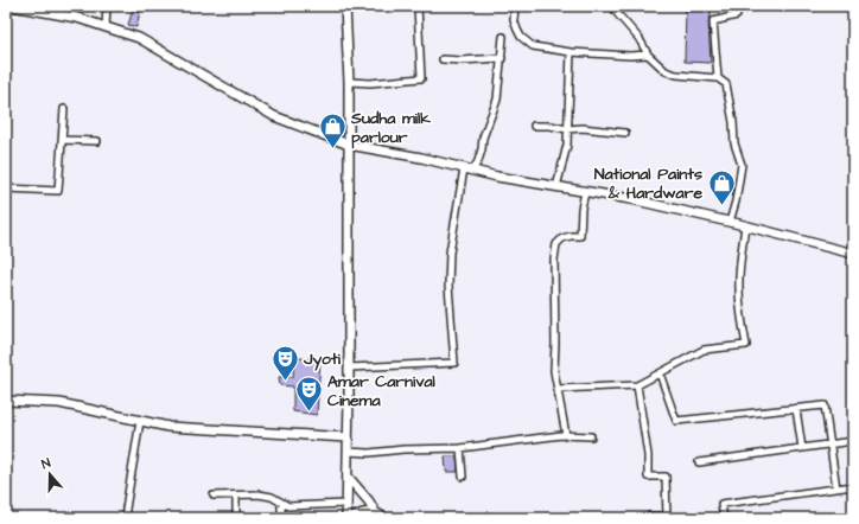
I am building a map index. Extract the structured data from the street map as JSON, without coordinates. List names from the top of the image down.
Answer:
{
  "places": {
    "shop": ["Sudha milk parlour", "National Paints & Hardware"],
    "theatre": ["Jyoti", "Amar Carnival Cinema"]
  },
  "north": "top"
}
